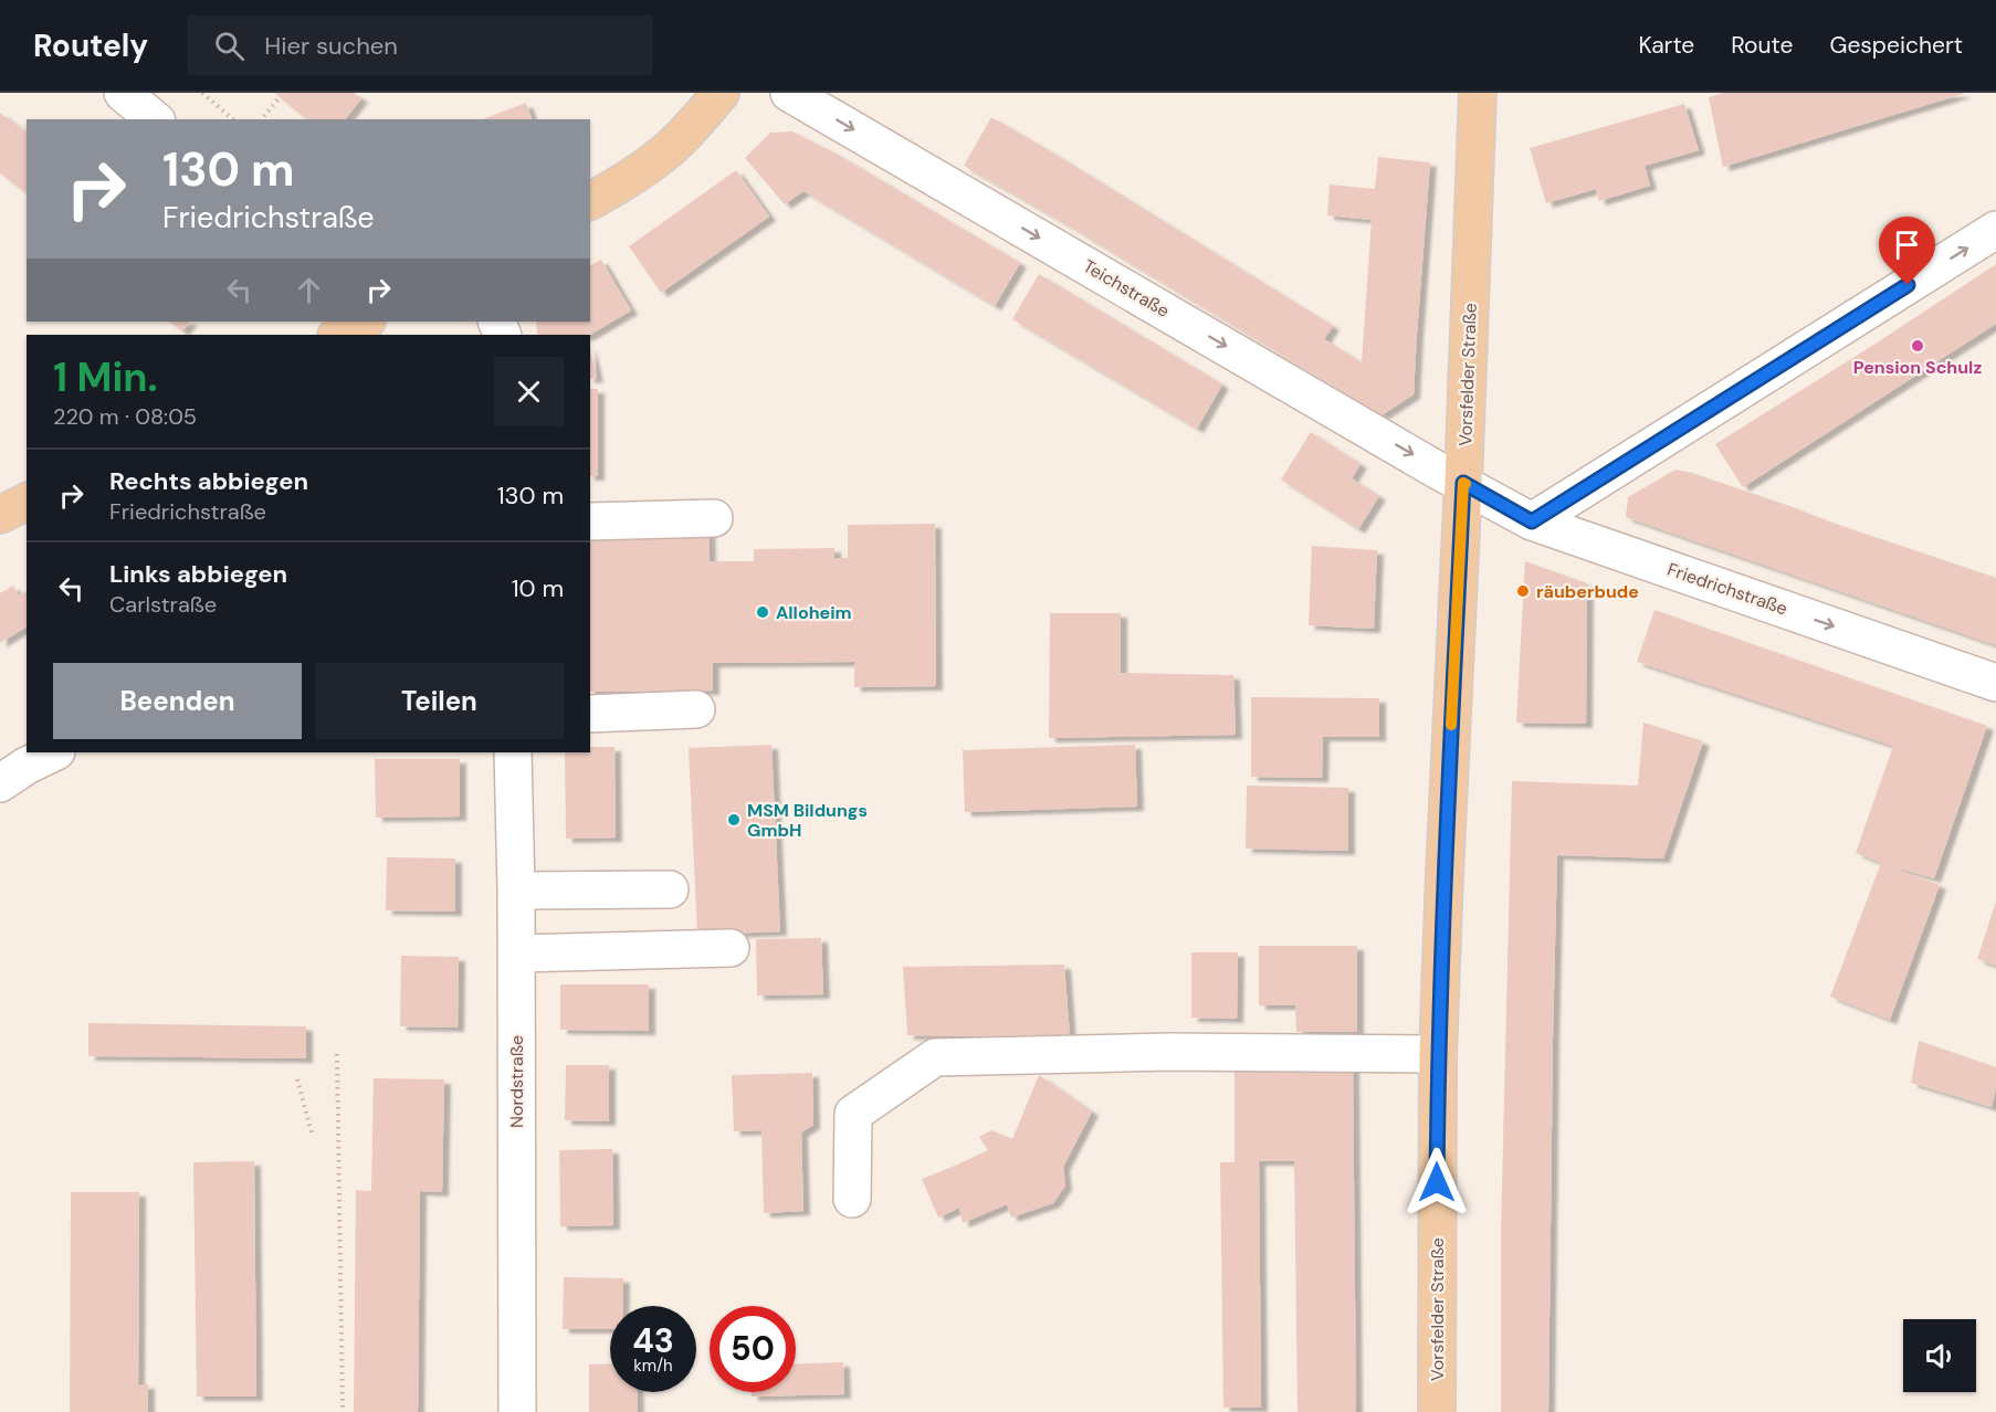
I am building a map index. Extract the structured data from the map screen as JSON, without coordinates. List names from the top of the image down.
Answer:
{
  "streets": {
    "main road": ["Vorsfelder Straße"],
    "street": ["Teichstraße", "Friedrichstraße", "Nordstraße"]
  },
  "crossings": [
    ["Teichstraße", "Vorsfelder Straße"],
    ["Teichstraße", "Friedrichstraße"],
    ["Vorsfelder Straße", "Friedrichstraße"]
  ],
  "one_way": ["Teichstraße", "Friedrichstraße"],
  "places": [
    "Pension Schulz",
    "räuberbude",
    "Alloheim",
    "MSM Bildungs GmbH"
  ],
  "page": {
    "header": "Routely",
    "search": "Hier suchen",
    "nav": ["Karte", "Route", "Gespeichert"],
    "turn": ["130 m", "Friedrichstraße"],
    "heading": ["1 Min.", "220 m · 08:05"],
    "list": [
      {
        "name": "Rechts abbiegen",
        "note": "Friedrichstraße",
        "value": "130 m"
      },
      {
        "name": "Links abbiegen",
        "note": "Carlstraße",
        "value": "10 m"
      }
    ],
    "buttons": ["Beenden", "Teilen"],
    "speed": "43 km/h",
    "limit": "50"
  }
}
